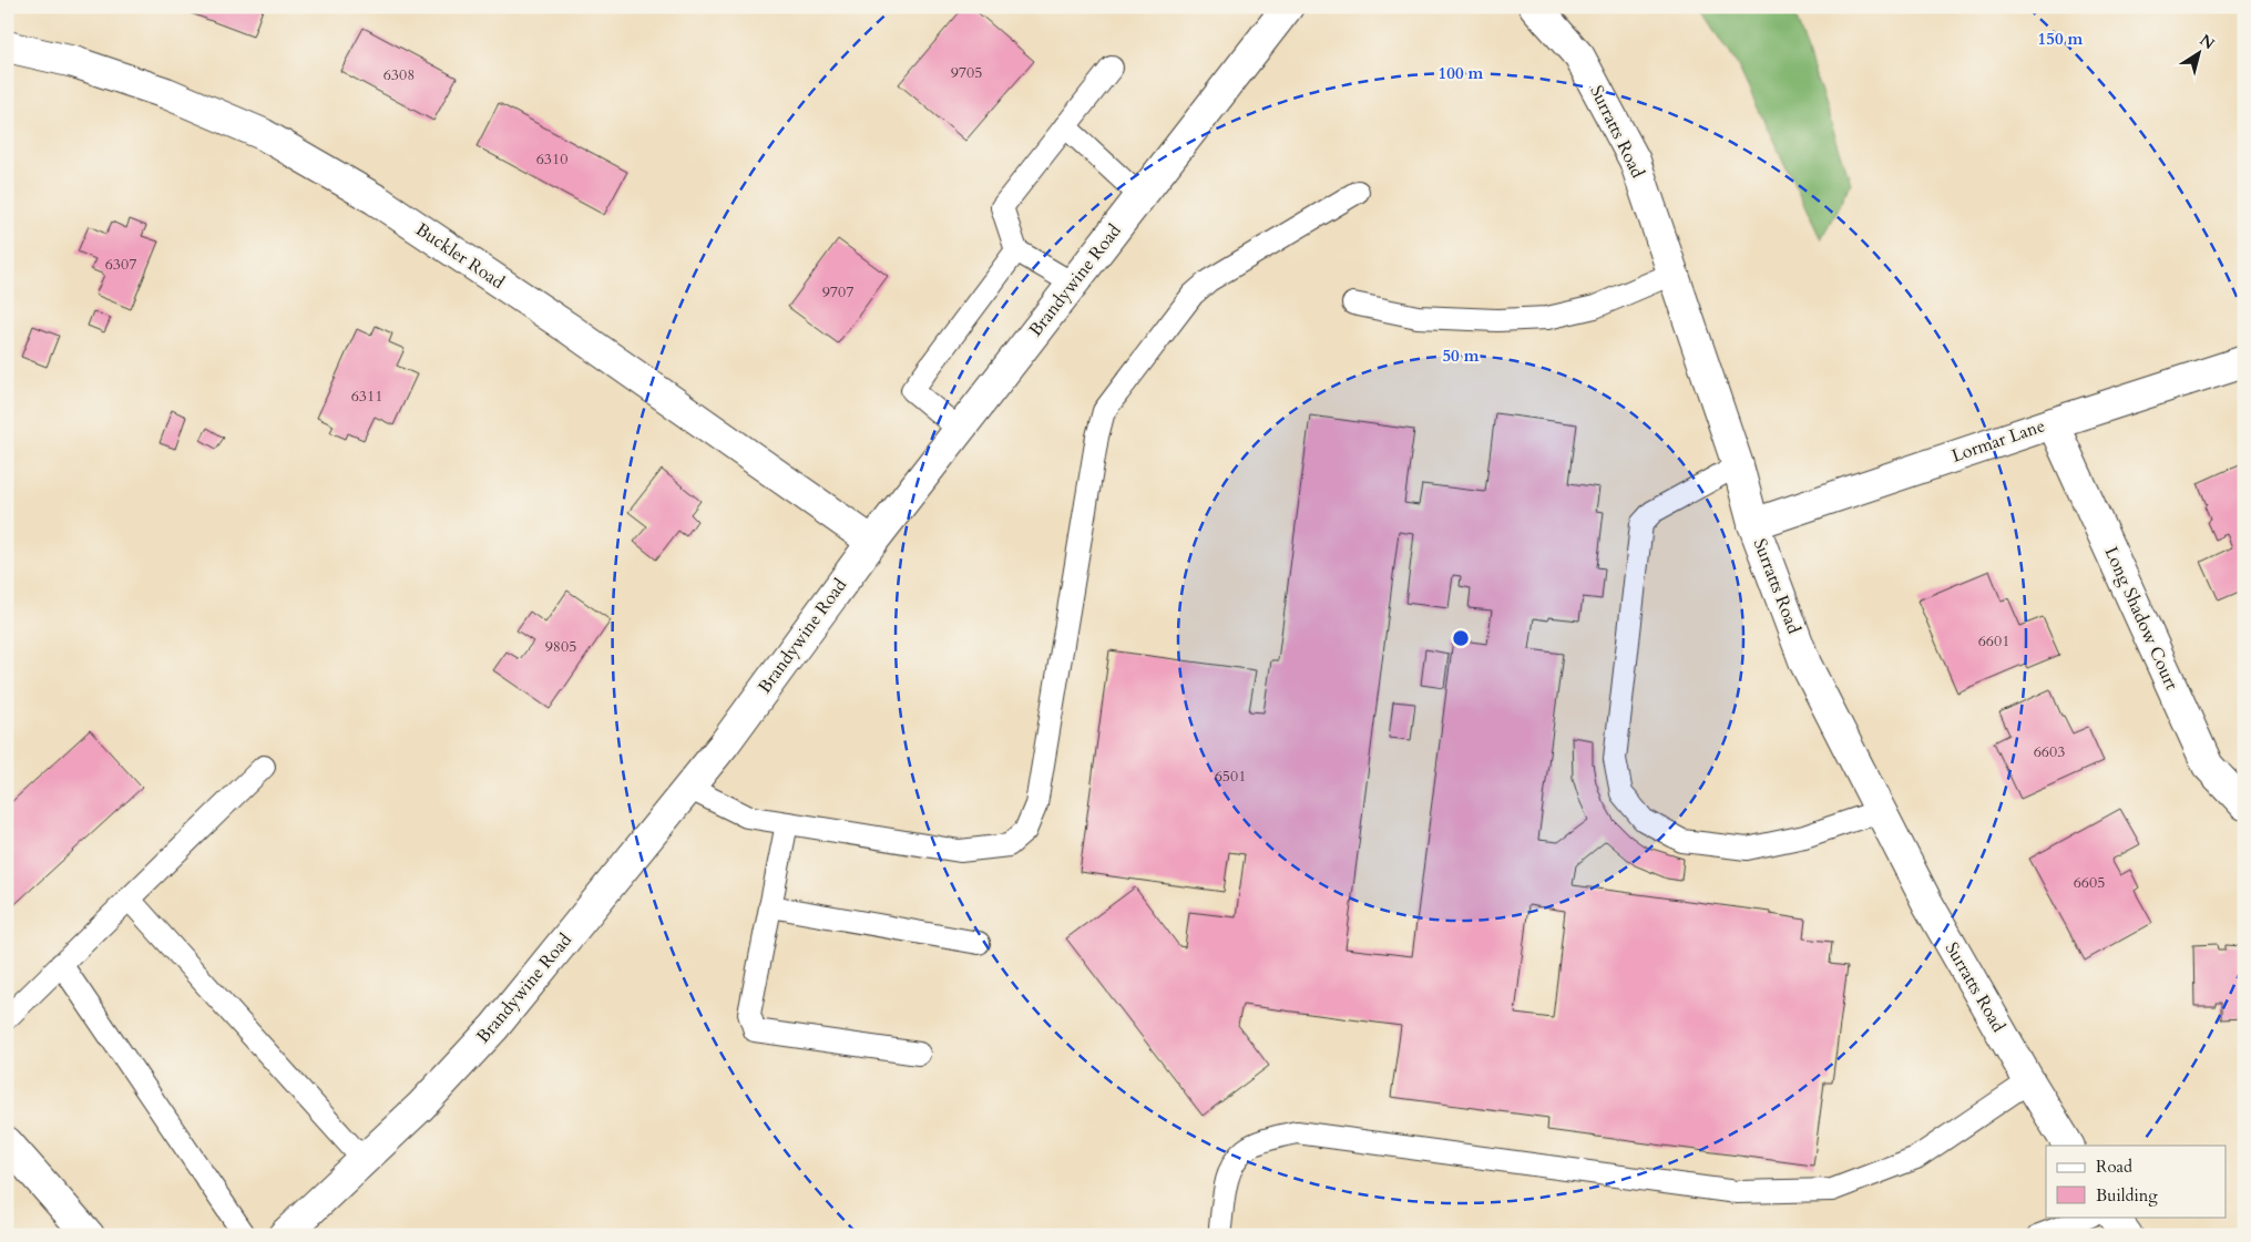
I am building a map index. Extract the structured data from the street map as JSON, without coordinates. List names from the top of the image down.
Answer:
{
  "streets": {
    "main road": [
      "Surratts Road",
      "Buckler Road",
      "Brandywine Road",
      "Lormar Lane",
      "Long Shadow Court"
    ]
  },
  "crossings": [
    ["Surratts Road", "Lormar Lane"],
    ["Buckler Road", "Brandywine Road"],
    ["Lormar Lane", "Long Shadow Court"]
  ],
  "house_numbers": [
    "9705",
    "6308",
    "6310",
    "6307",
    "9707",
    "6311",
    "6601",
    "9805",
    "6603",
    "6501",
    "6605"
  ],
  "legend": ["Road", "Building"],
  "north": "top right",
  "rings": ["150 m", "100 m", "50 m"]
}
